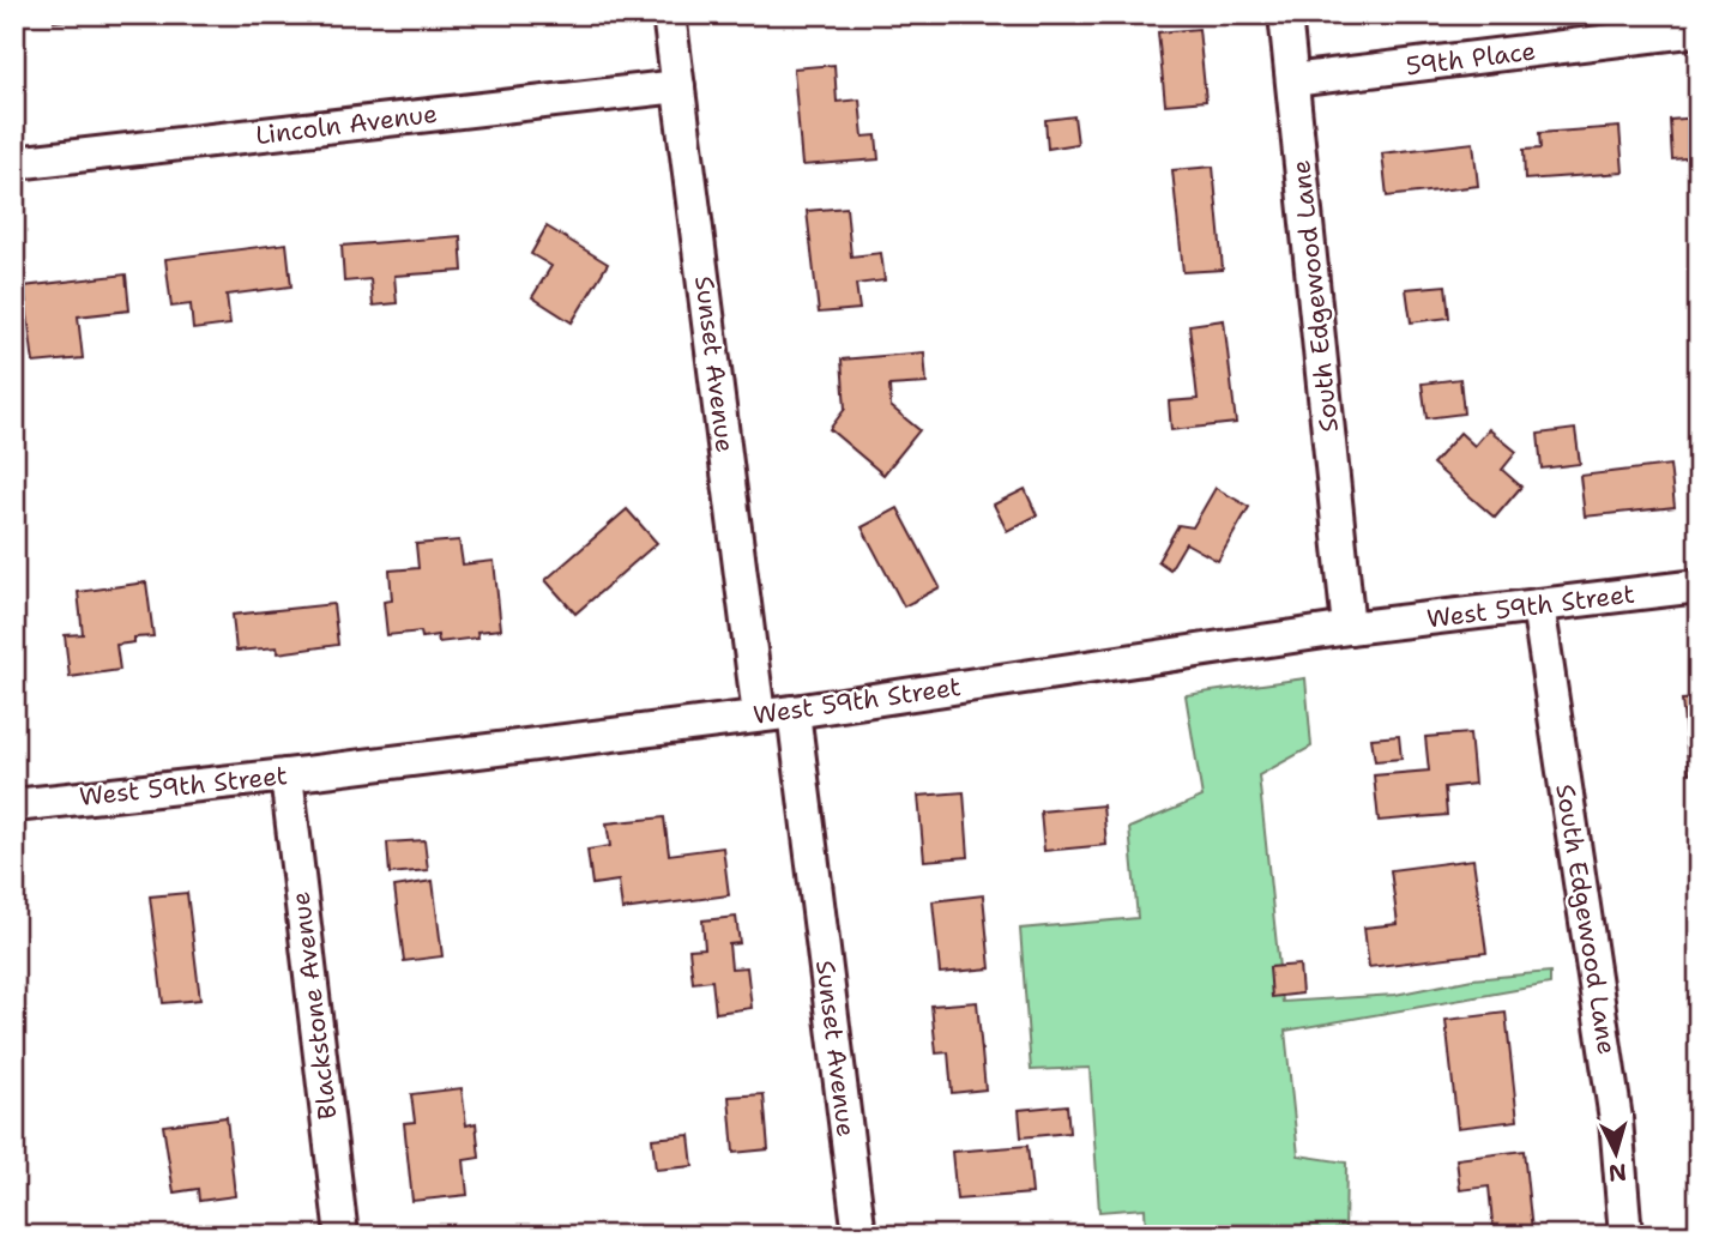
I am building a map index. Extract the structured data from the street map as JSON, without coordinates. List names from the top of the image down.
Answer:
{
  "streets": {
    "street": [
      "59th Place",
      "Lincoln Avenue",
      "South Edgewood Lane",
      "Sunset Avenue",
      "West 59th Street",
      "Blackstone Avenue"
    ]
  },
  "crossings": [
    ["59th Place", "South Edgewood Lane"],
    ["Lincoln Avenue", "Sunset Avenue"],
    ["South Edgewood Lane", "West 59th Street"],
    ["Sunset Avenue", "West 59th Street"],
    ["West 59th Street", "Blackstone Avenue"]
  ],
  "north": "bottom"
}
